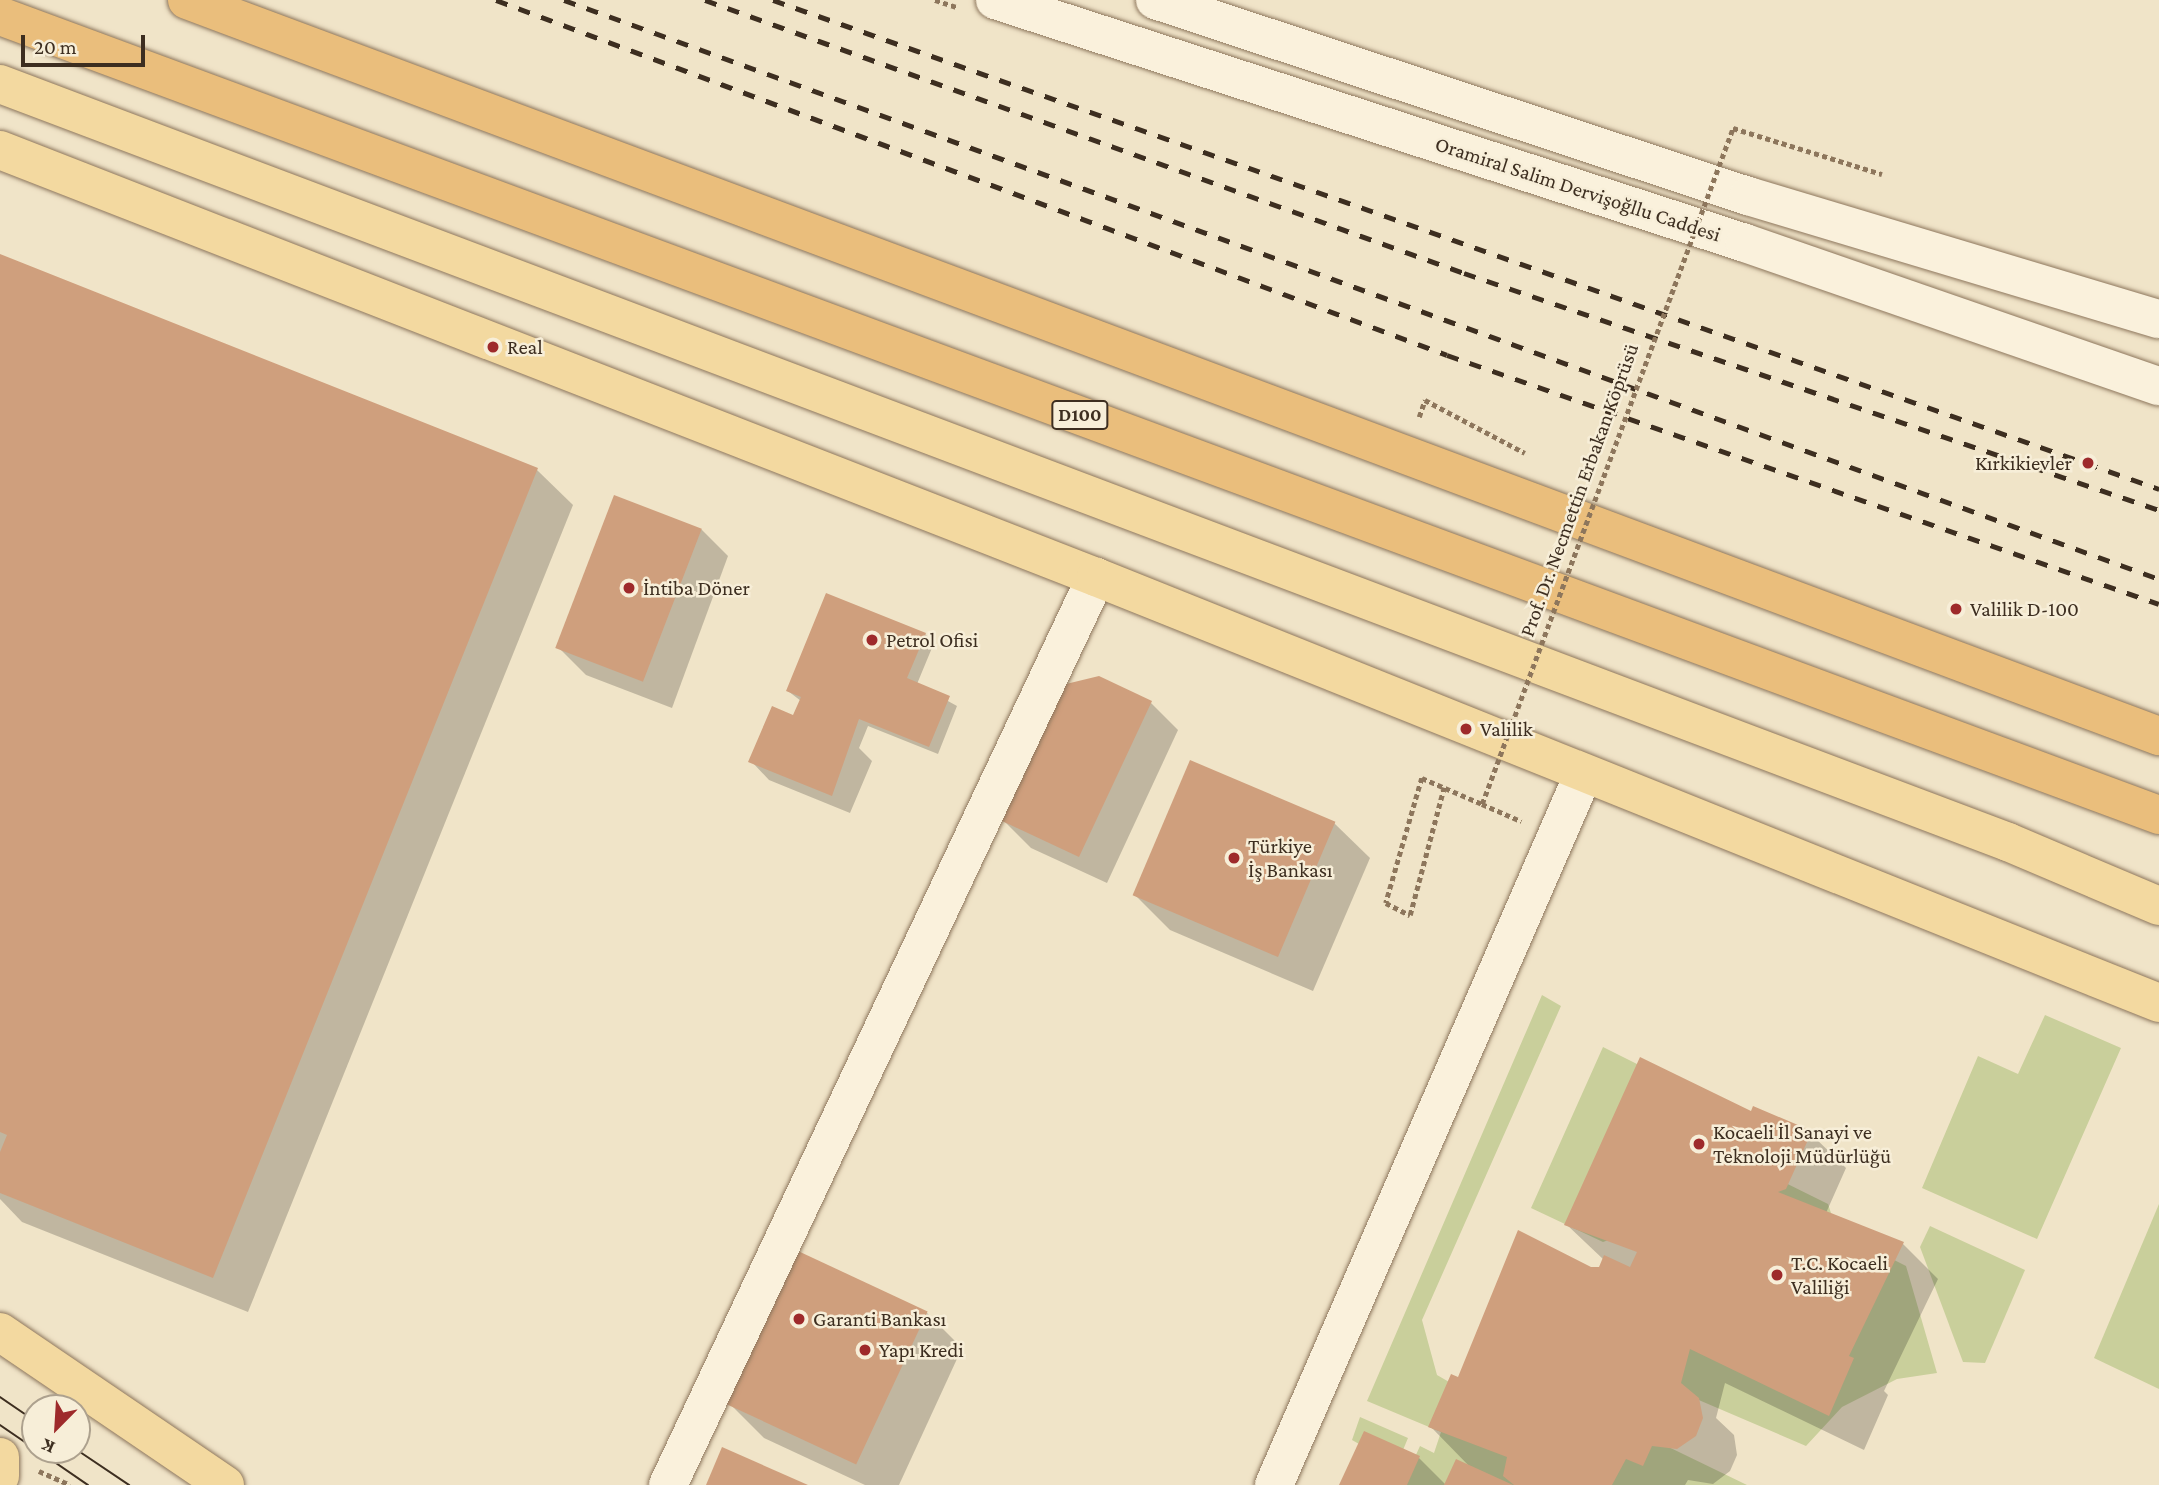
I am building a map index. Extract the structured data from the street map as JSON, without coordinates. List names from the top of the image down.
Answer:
{
  "streets": {
    "highway": ["D100"],
    "main road": ["Oramiral Salim Dervişoğllu Caddesi"],
    "path": ["Prof. Dr. Necmettin Erbakan Köprüsü"]
  },
  "places": [
    "Real",
    "Kırkikievler",
    "İntiba Döner",
    "Valilik D-100",
    "Petrol Ofisi",
    "Valilik",
    "Türkiye İş Bankası",
    "Kocaeli İl Sanayi ve Teknoloji Müdürlüğü",
    "T.C. Kocaeli Valiliği",
    "Garanti Bankası",
    "Yapı Kredi"
  ],
  "scale_bar": "20 m",
  "north": "bottom left"
}
